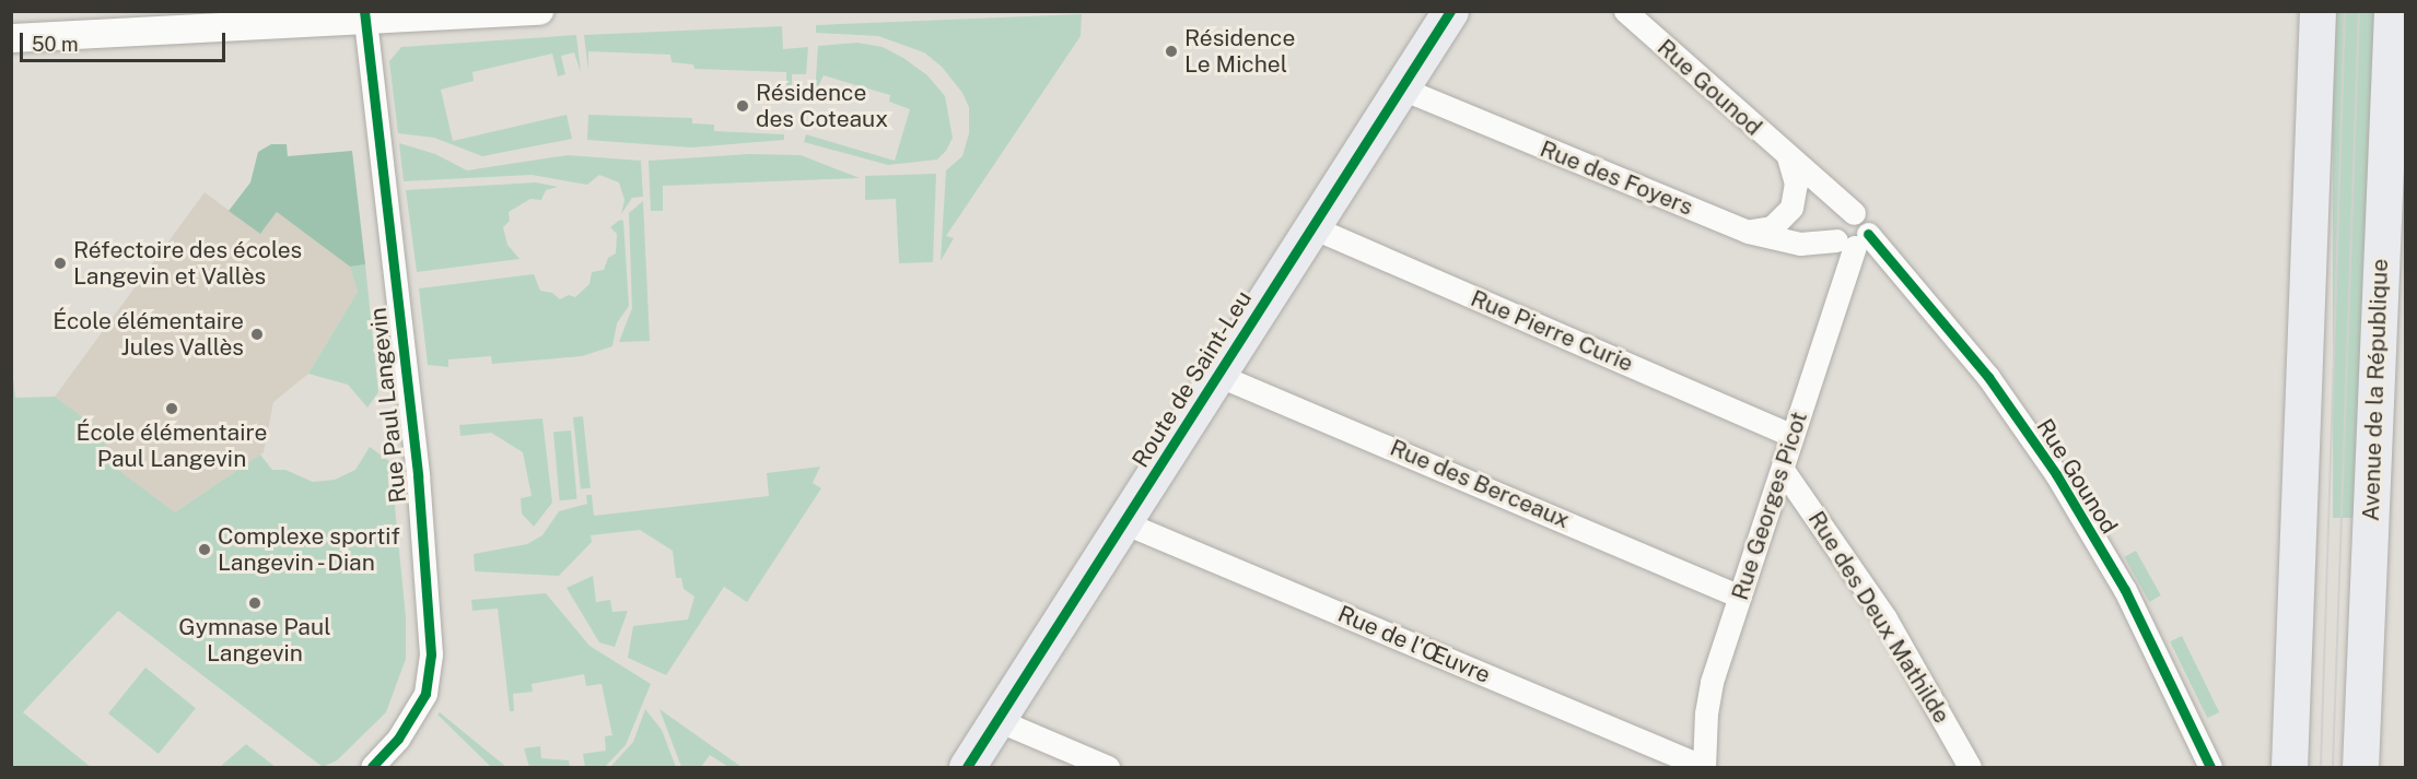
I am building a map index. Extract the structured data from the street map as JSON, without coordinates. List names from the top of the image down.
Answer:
{
  "streets": {
    "main road": ["Route de Saint-Leu", "Avenue de la République"],
    "street": [
      "Rue Gounod",
      "Rue des Foyers",
      "Rue Pierre Curie",
      "Rue Paul Langevin",
      "Rue des Berceaux",
      "Rue Georges Picot",
      "Rue des Deux Mathilde",
      "Rue de l'Œuvre"
    ]
  },
  "crossings": [
    ["Rue Gounod", "Rue des Foyers"],
    ["Rue Gounod", "Rue Georges Picot"],
    ["Rue des Foyers", "Route de Saint-Leu"],
    ["Rue des Foyers", "Rue Georges Picot"],
    ["Rue Pierre Curie", "Route de Saint-Leu"],
    ["Rue Pierre Curie", "Rue Georges Picot"],
    ["Route de Saint-Leu", "Rue des Berceaux"],
    ["Route de Saint-Leu", "Rue de l'Œuvre"],
    ["Rue des Berceaux", "Rue Georges Picot"],
    ["Rue Georges Picot", "Rue des Deux Mathilde"],
    ["Rue Georges Picot", "Rue de l'Œuvre"]
  ],
  "places": [
    "Résidence Le Michel",
    "Résidence des Coteaux",
    "Réfectoire des écoles Langevin et Vallès",
    "École élémentaire Jules Vallès",
    "École élémentaire Paul Langevin",
    "Complexe sportif Langevin - Dian",
    "Gymnase Paul Langevin"
  ],
  "scale_bar": "50 m"
}
